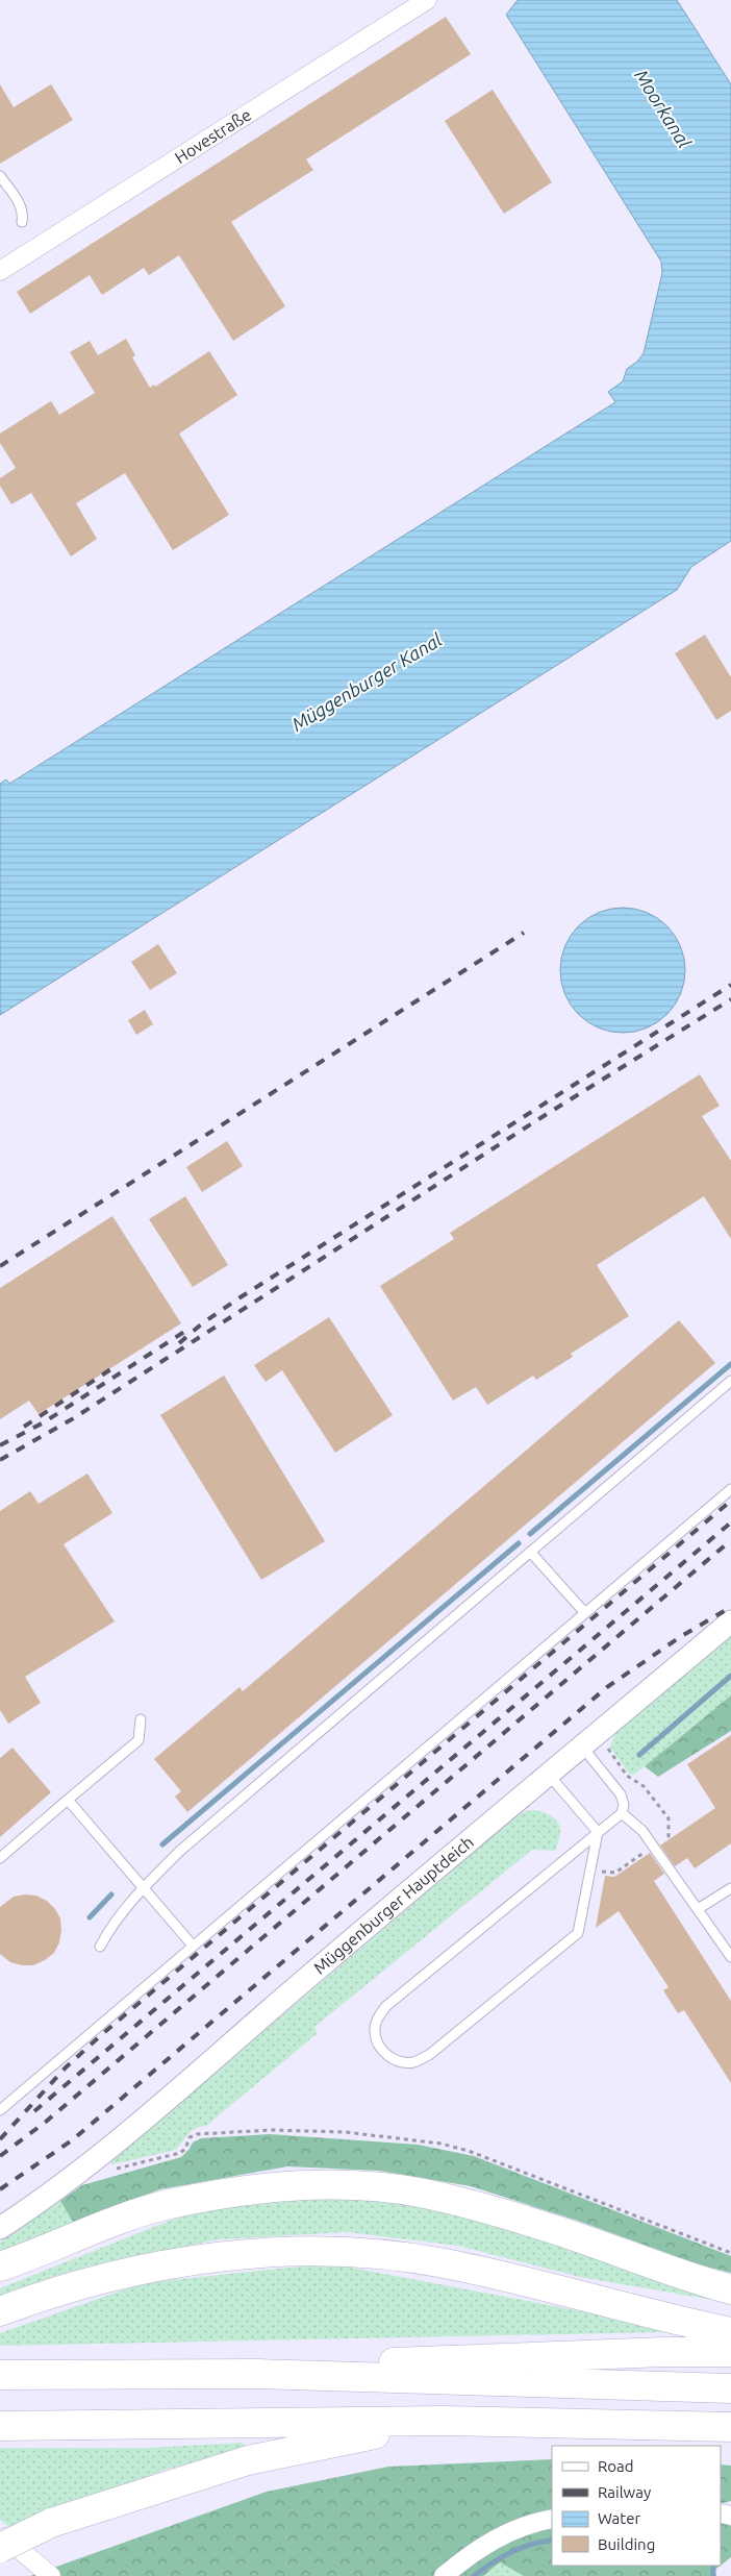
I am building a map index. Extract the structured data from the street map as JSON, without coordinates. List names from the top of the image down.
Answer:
{
  "streets": {
    "street": ["Hovestraße", "Müggenburger Hauptdeich"]
  },
  "water": ["Moorkanal", "Müggenburger Kanal"],
  "legend": [
    "Road",
    "Railway",
    "Water",
    "Building"
  ]
}
